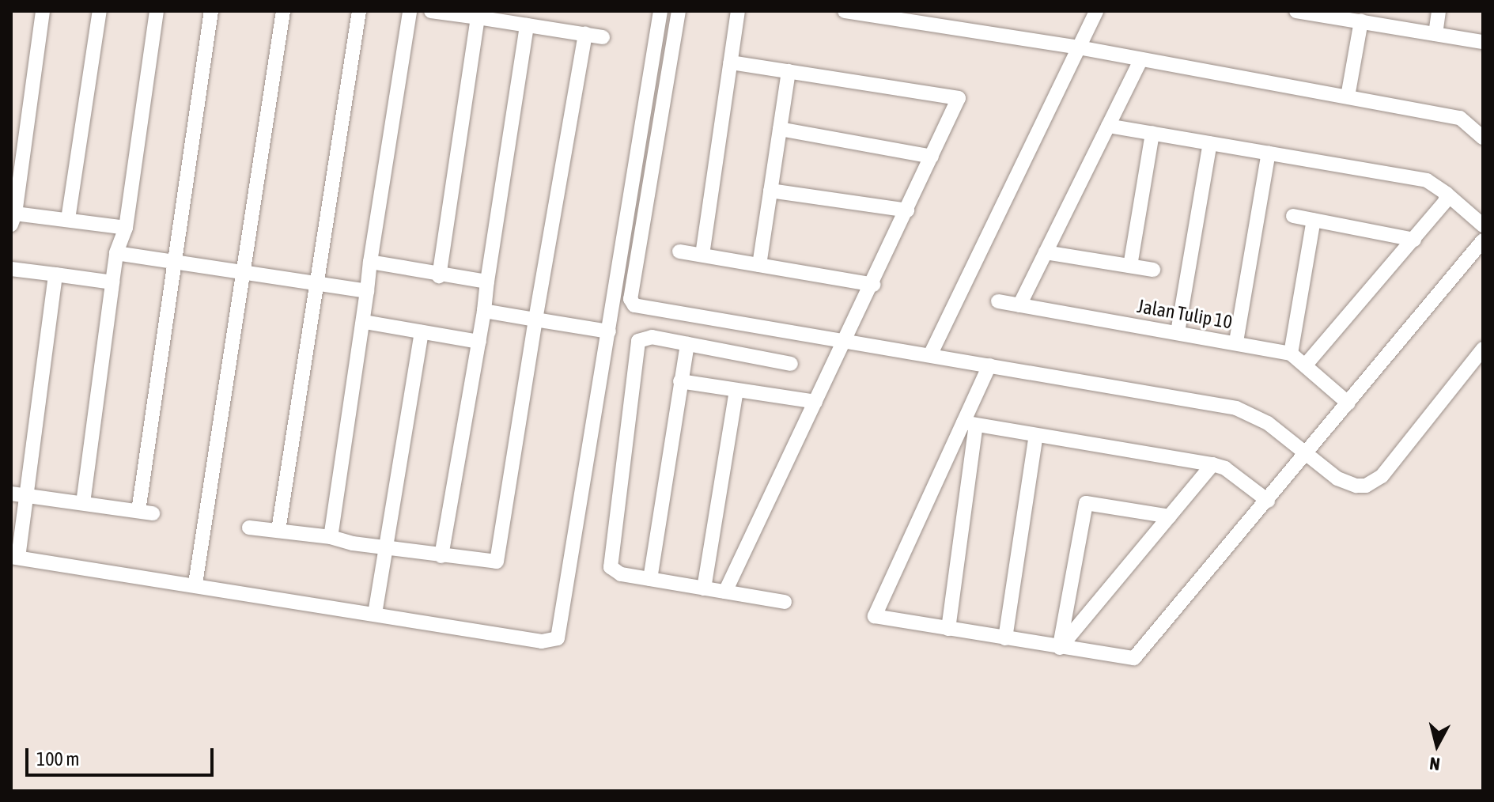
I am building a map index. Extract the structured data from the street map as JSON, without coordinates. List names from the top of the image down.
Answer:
{
  "streets": {
    "street": ["Jalan Tulip 10"]
  },
  "scale_bar": "100 m",
  "north": "bottom"
}
